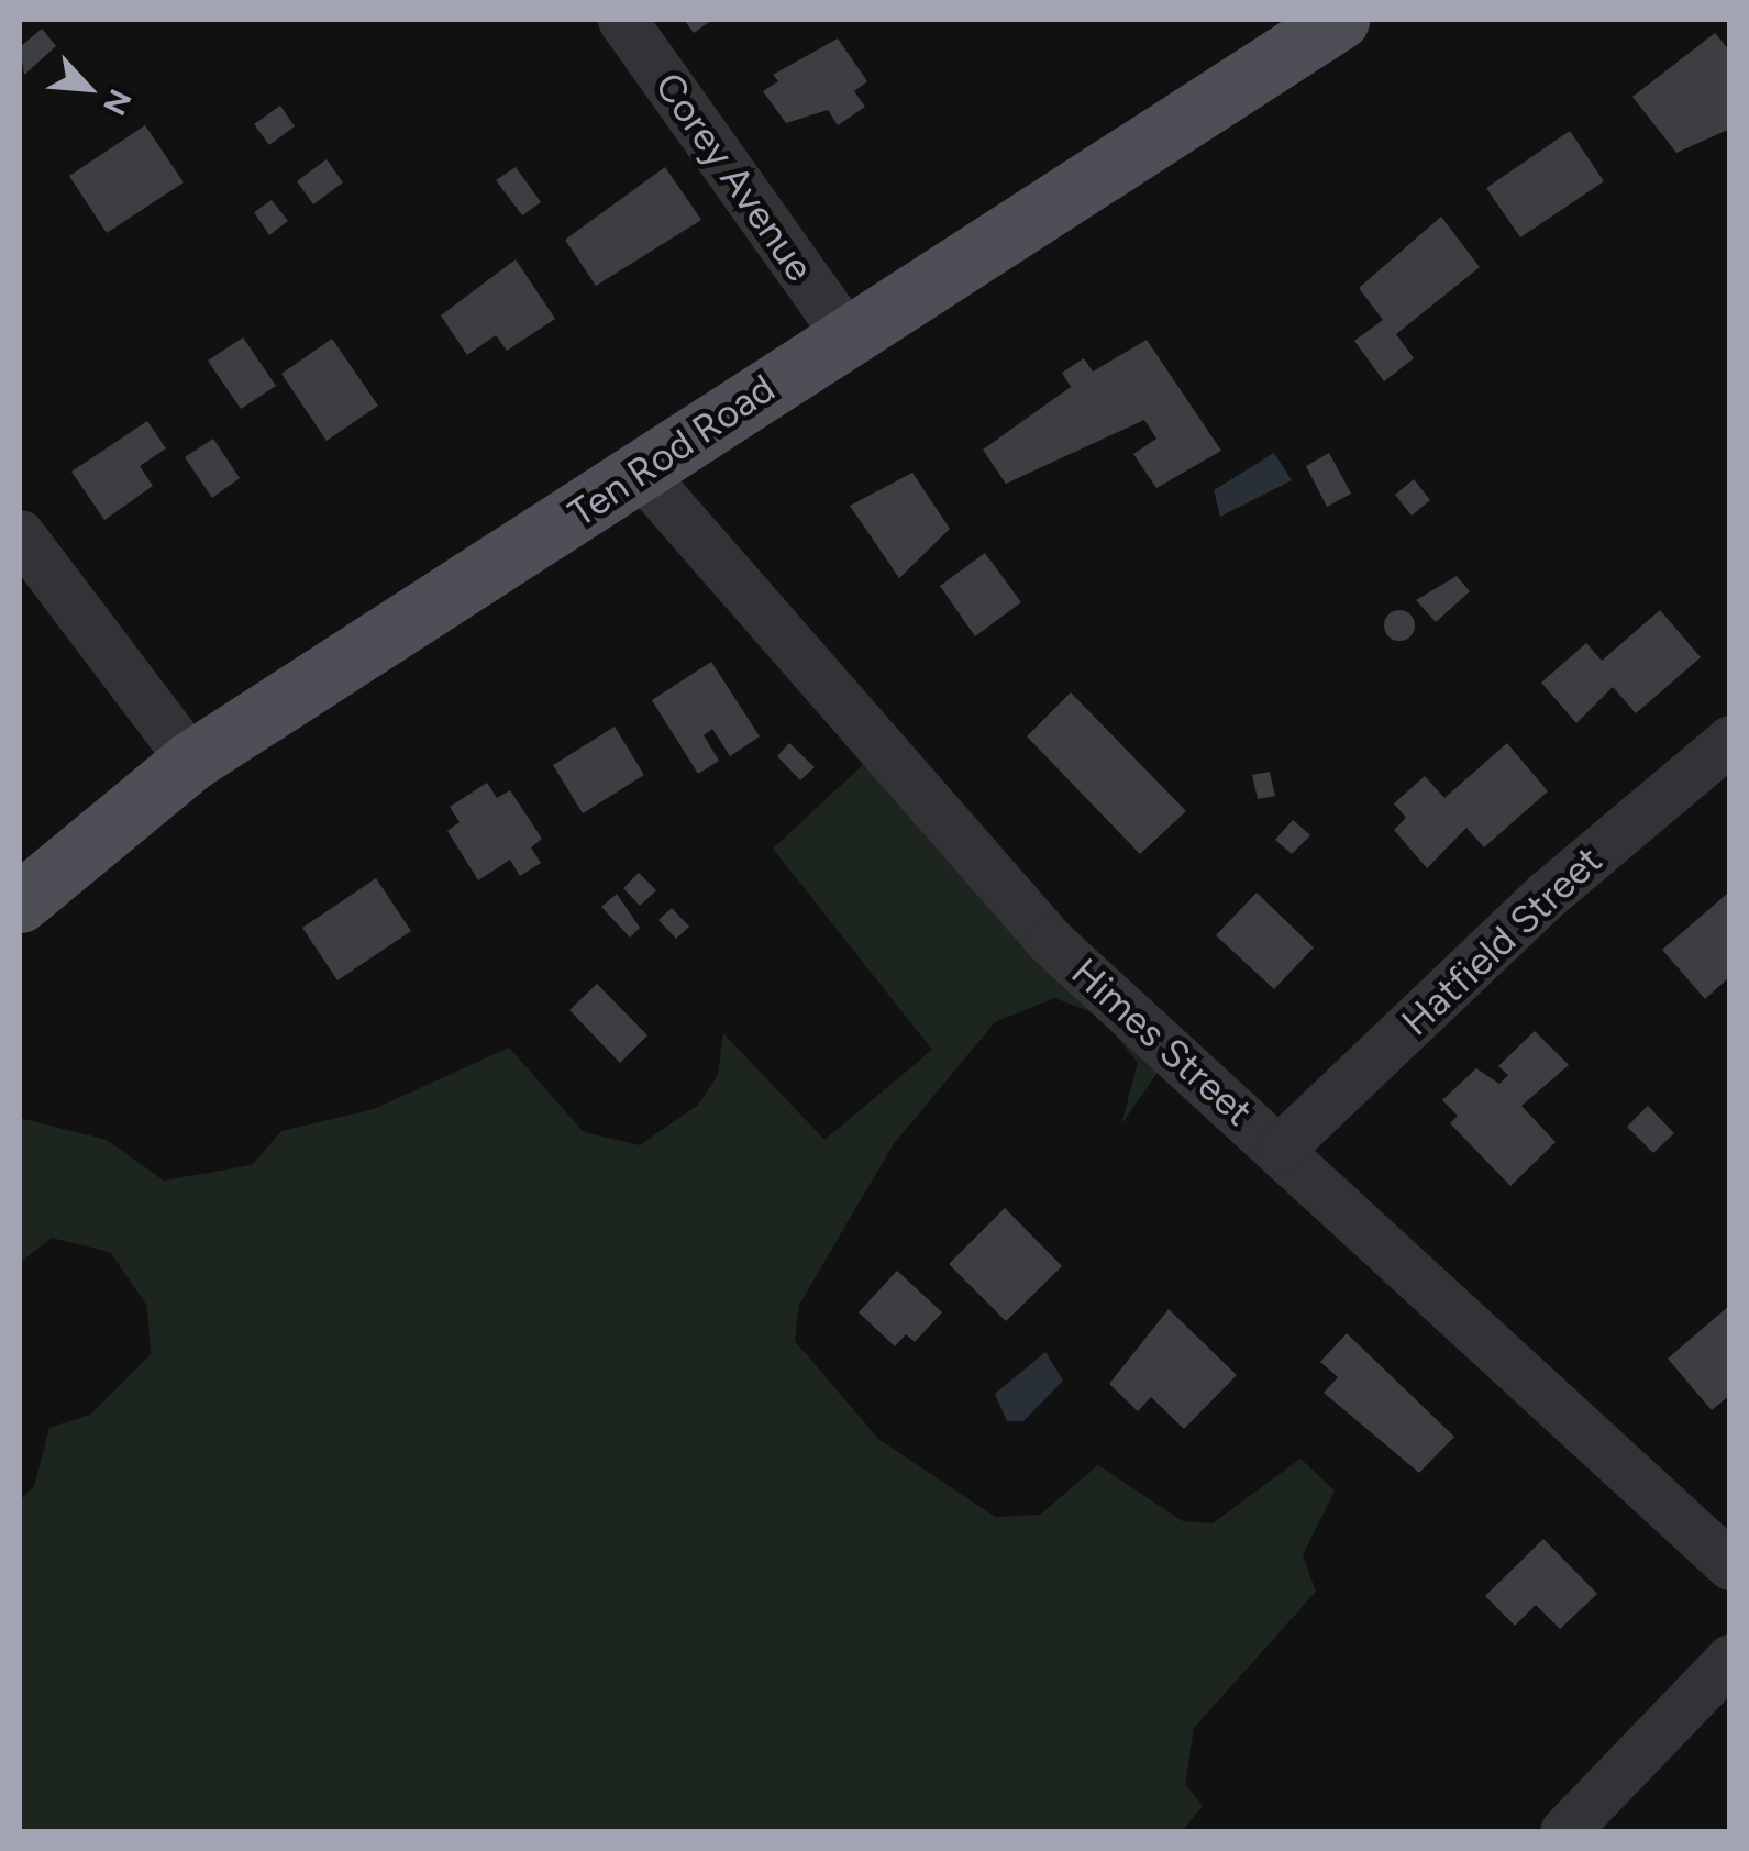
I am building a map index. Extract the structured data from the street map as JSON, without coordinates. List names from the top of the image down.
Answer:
{
  "streets": {
    "main road": ["Ten Rod Road"],
    "street": ["Corey Avenue", "Hatfield Street", "Himes Street"]
  },
  "crossings": [
    ["Corey Avenue", "Ten Rod Road"],
    ["Ten Rod Road", "Himes Street"],
    ["Hatfield Street", "Himes Street"]
  ],
  "north": "bottom right"
}
